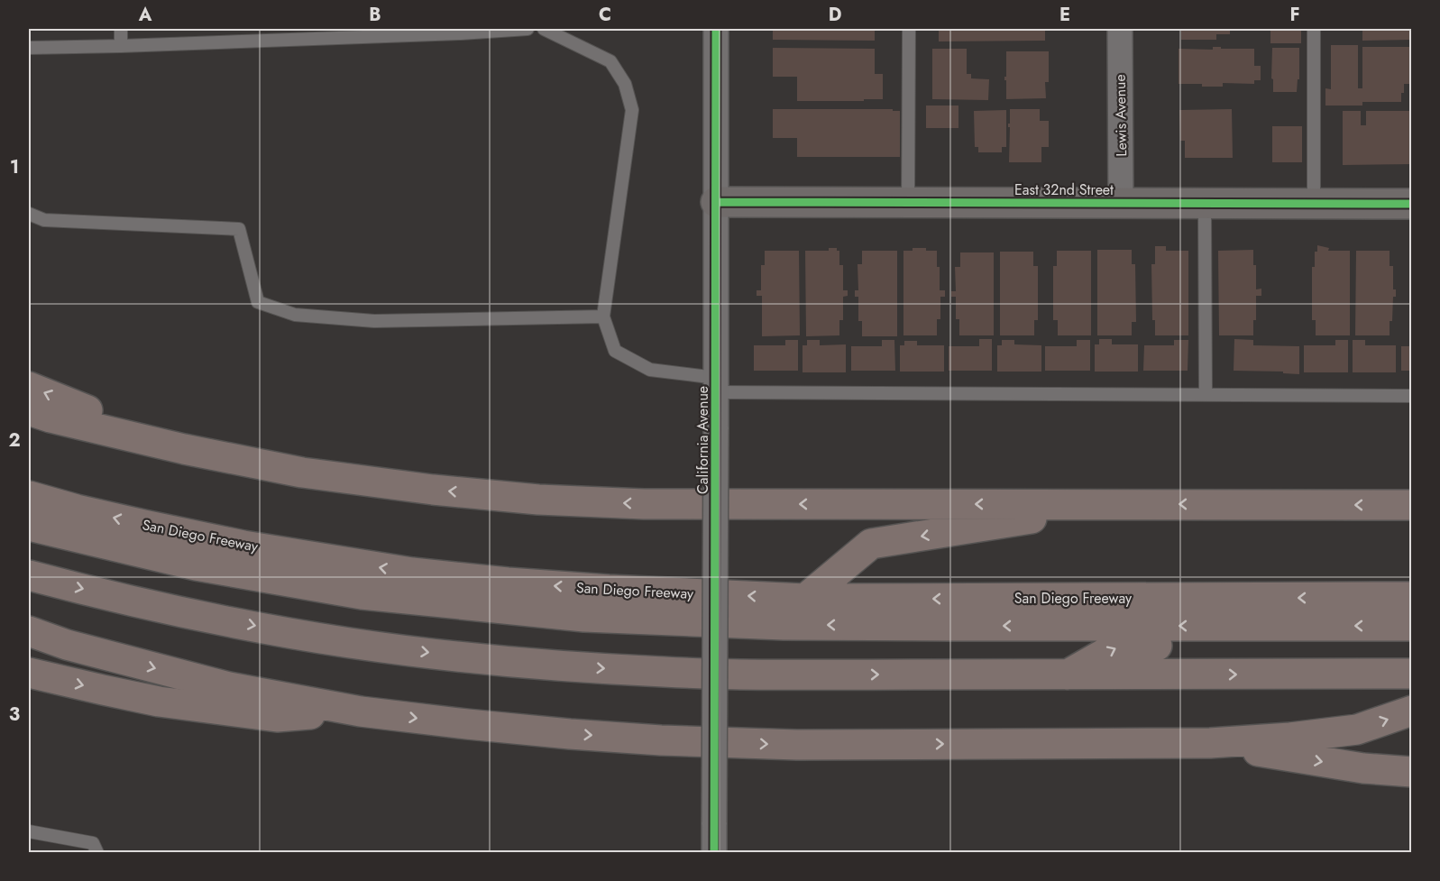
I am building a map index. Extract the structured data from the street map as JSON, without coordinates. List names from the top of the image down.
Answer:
{
  "streets": {
    "highway": ["San Diego Freeway"],
    "street": ["Lewis Avenue", "East 32nd Street", "California Avenue"]
  },
  "crossings": [
    ["Lewis Avenue", "East 32nd Street"],
    ["East 32nd Street", "California Avenue"]
  ],
  "grid": {
    "columns": [
      "A",
      "B",
      "C",
      "D",
      "E",
      "F"
    ],
    "rows": ["1", "2", "3"]
  }
}
